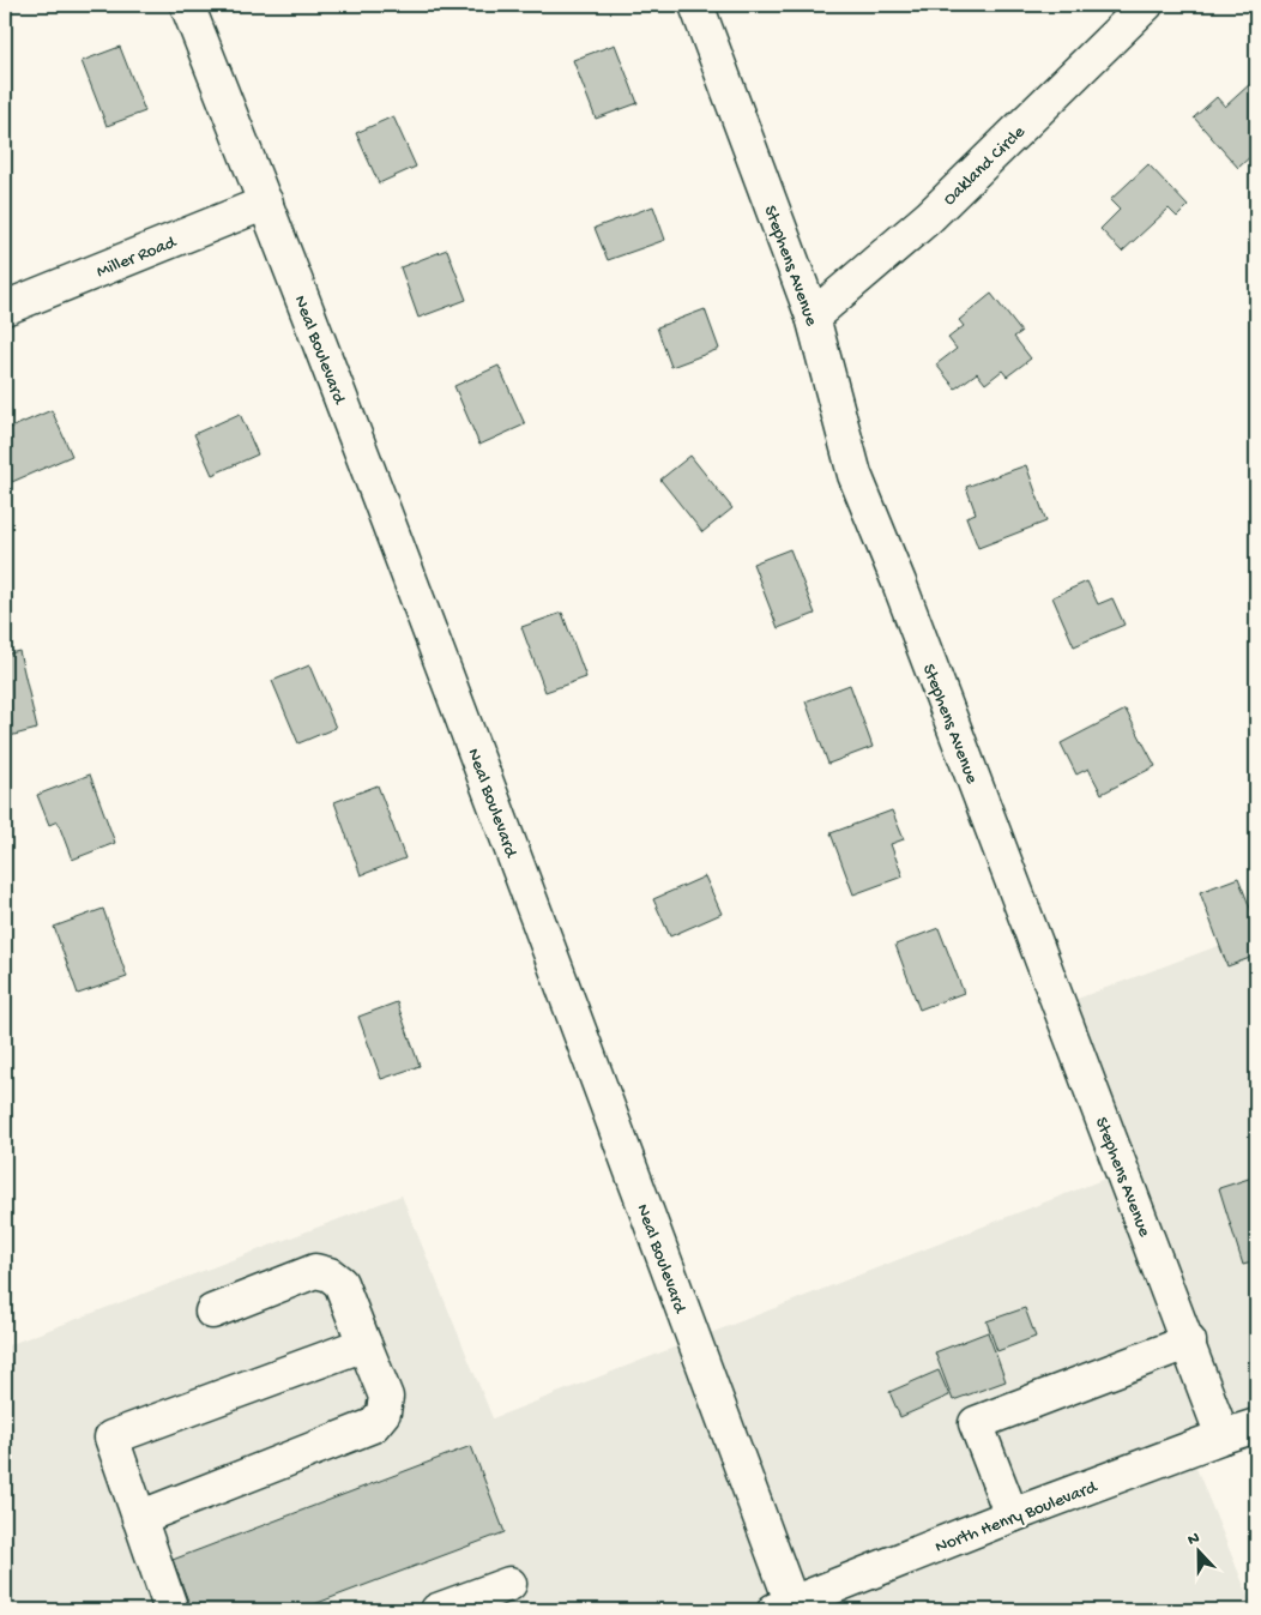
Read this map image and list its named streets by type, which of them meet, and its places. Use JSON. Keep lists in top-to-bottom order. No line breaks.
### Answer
{"streets":{"main road":["Oakland Circle","Miller Road","Stephens Avenue","Neal Boulevard","North Henry Boulevard"]},"crossings":[["Oakland Circle","Stephens Avenue"],["Miller Road","Neal Boulevard"],["Stephens Avenue","North Henry Boulevard"],["Neal Boulevard","North Henry Boulevard"]],"north":"top"}
